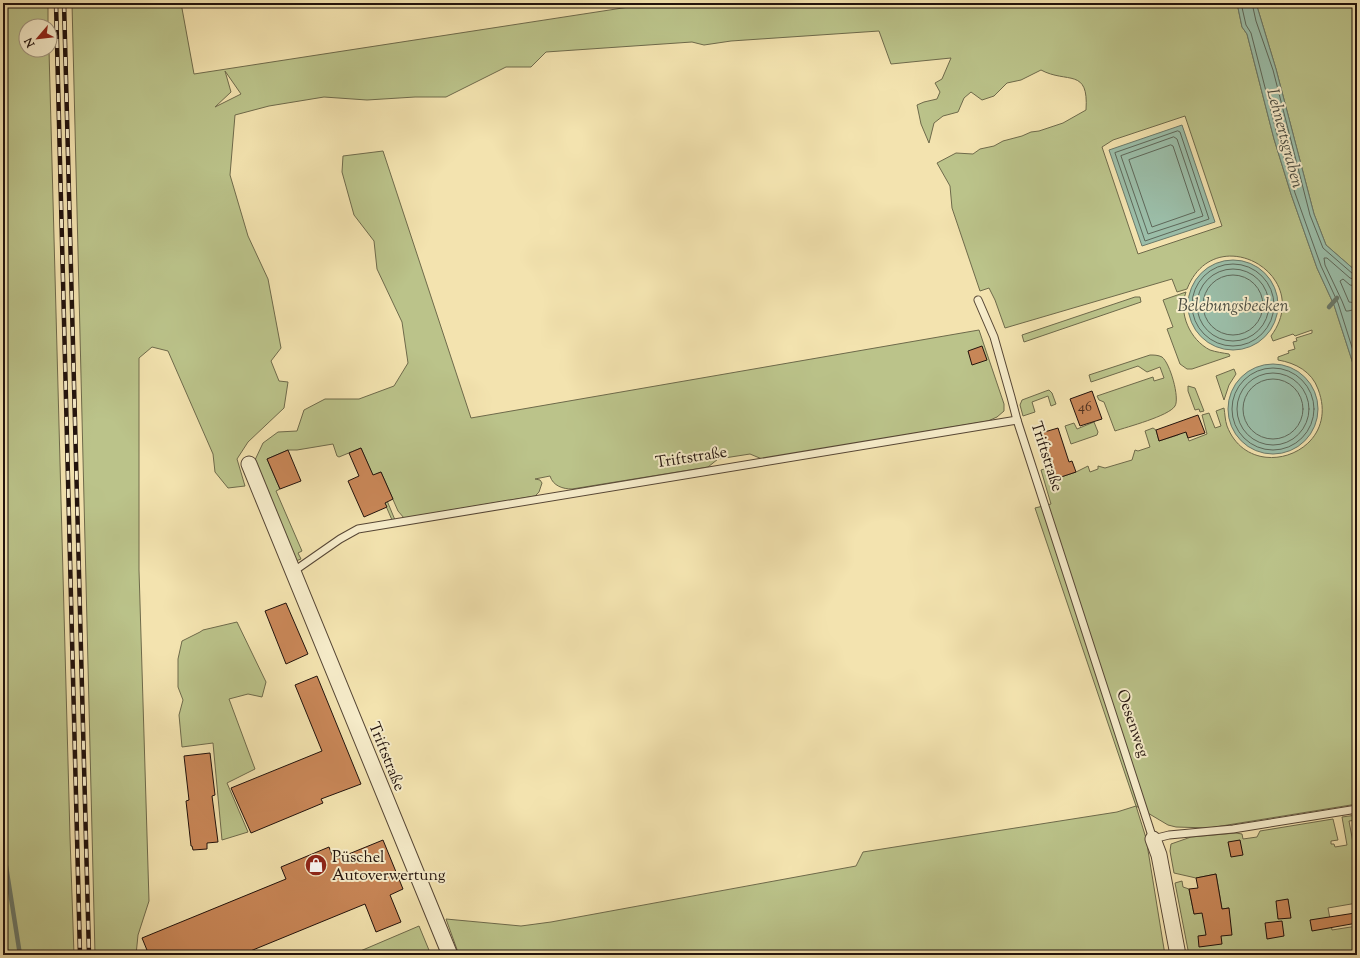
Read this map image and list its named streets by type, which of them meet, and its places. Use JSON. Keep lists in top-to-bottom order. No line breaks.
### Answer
{"streets":{"street":["Triftstraße","Oesenweg"]},"crossings":[["Triftstraße","Oesenweg"]],"water":["Lehnertsgraben","Belebungsbecken"],"places":{"shop":["Püschel Autoverwertung"]},"house_numbers":["46"],"north":"bottom left"}
